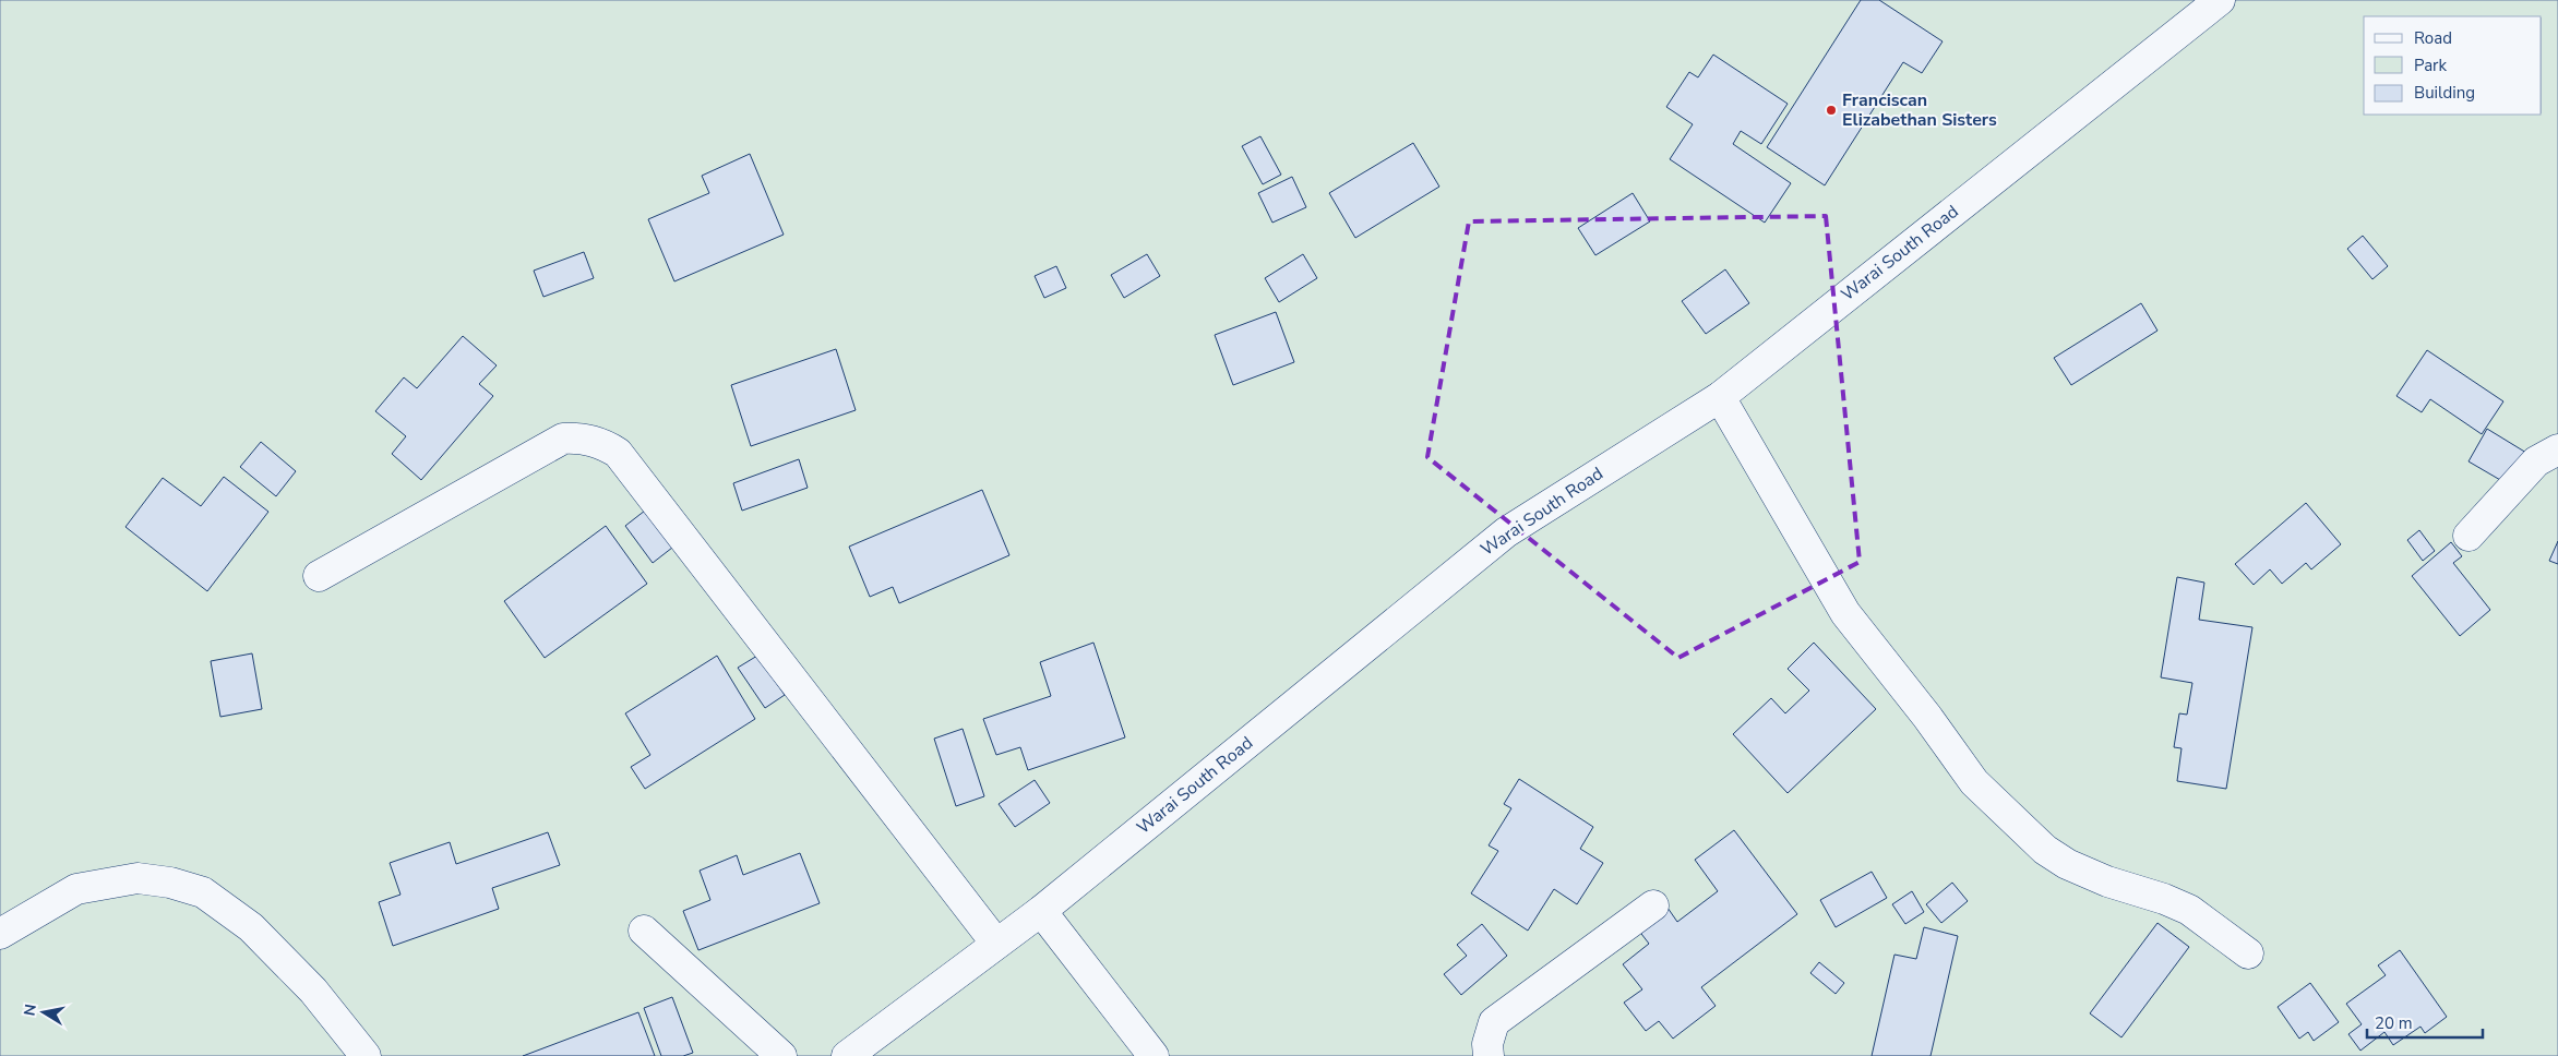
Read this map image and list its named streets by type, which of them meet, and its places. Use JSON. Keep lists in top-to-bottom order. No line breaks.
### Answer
{"streets":{"street":["Warai South Road"]},"places":["Franciscan Elizabethan Sisters"],"legend":["Road","Park","Building"],"scale_bar":"20 m","north":"left"}
